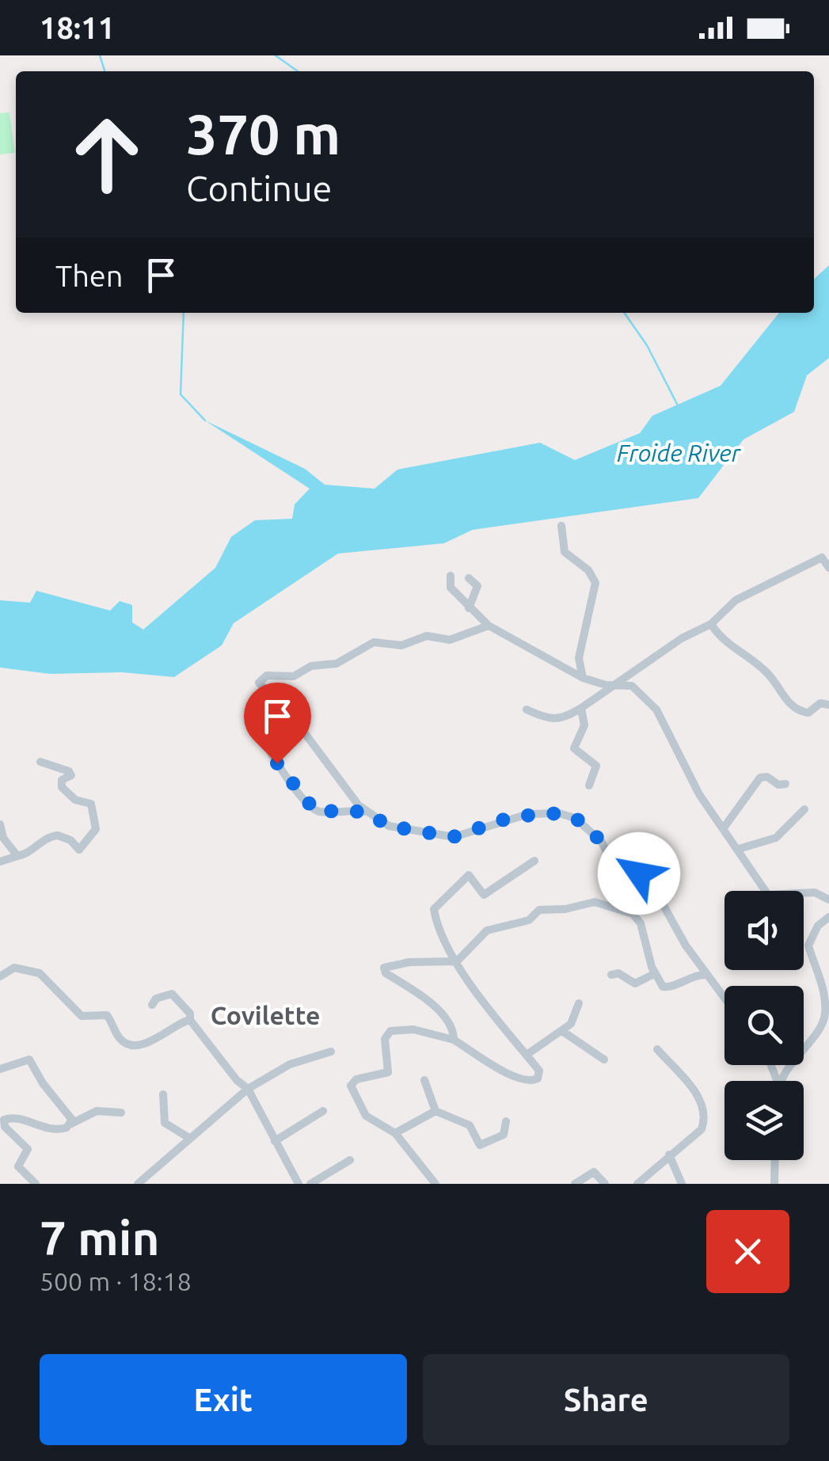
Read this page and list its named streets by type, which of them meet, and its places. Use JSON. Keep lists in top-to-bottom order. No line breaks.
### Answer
{"districts":["Covilette"],"water":["Froide River"],"page":{"status":"18:11","turn":["370 m","Continue"],"then":"Then","heading":["7 min","500 m · 18:18"],"buttons":["Exit","Share"]}}
